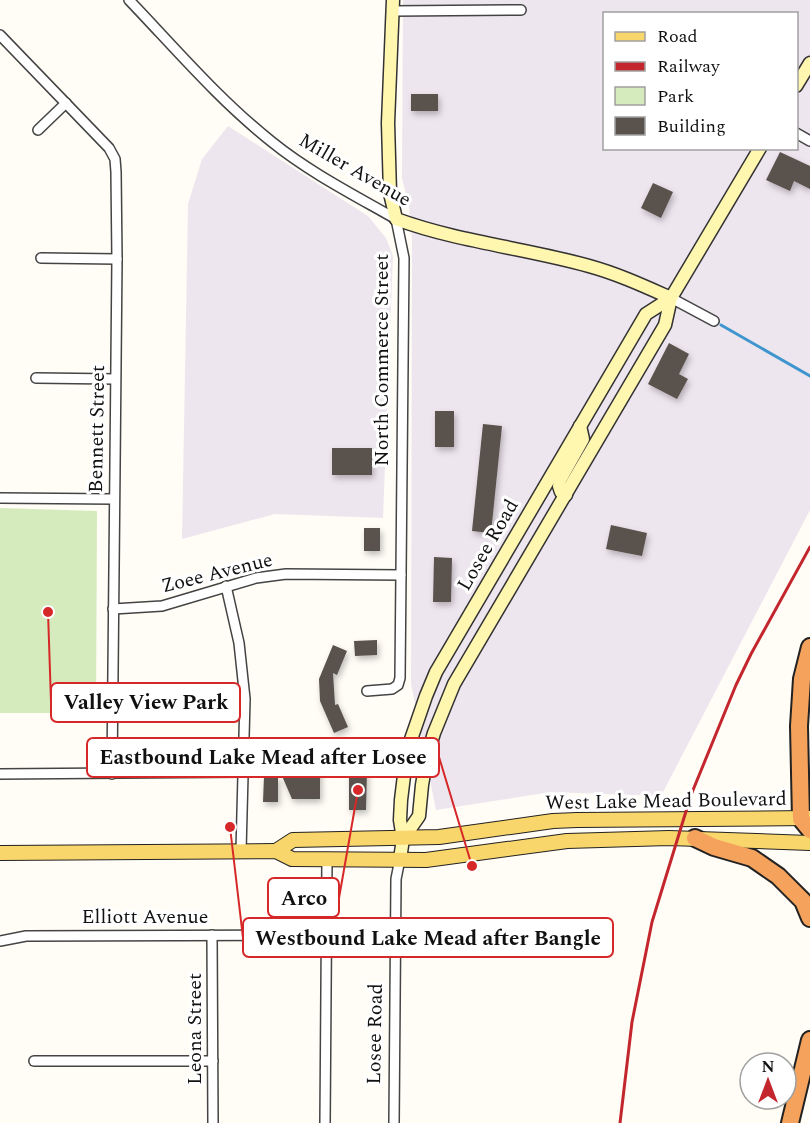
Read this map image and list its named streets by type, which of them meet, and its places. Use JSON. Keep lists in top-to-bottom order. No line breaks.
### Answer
{"streets":{"main road":["Miller Avenue","North Commerce Street","Losee Road","West Lake Mead Boulevard"],"street":["Bennett Street","Zoee Avenue","Elliott Avenue","Leona Street"]},"crossings":[["Miller Avenue","North Commerce Street"],["Miller Avenue","Losee Road"],["North Commerce Street","Zoee Avenue"],["Bennett Street","Zoee Avenue"],["Losee Road","West Lake Mead Boulevard"],["Elliott Avenue","Leona Street"]],"places":["Valley View Park","Arco","Westbound Lake Mead after Bangle","Eastbound Lake Mead after Losee"],"legend":["Road","Railway","Park","Building"],"north":"top"}
